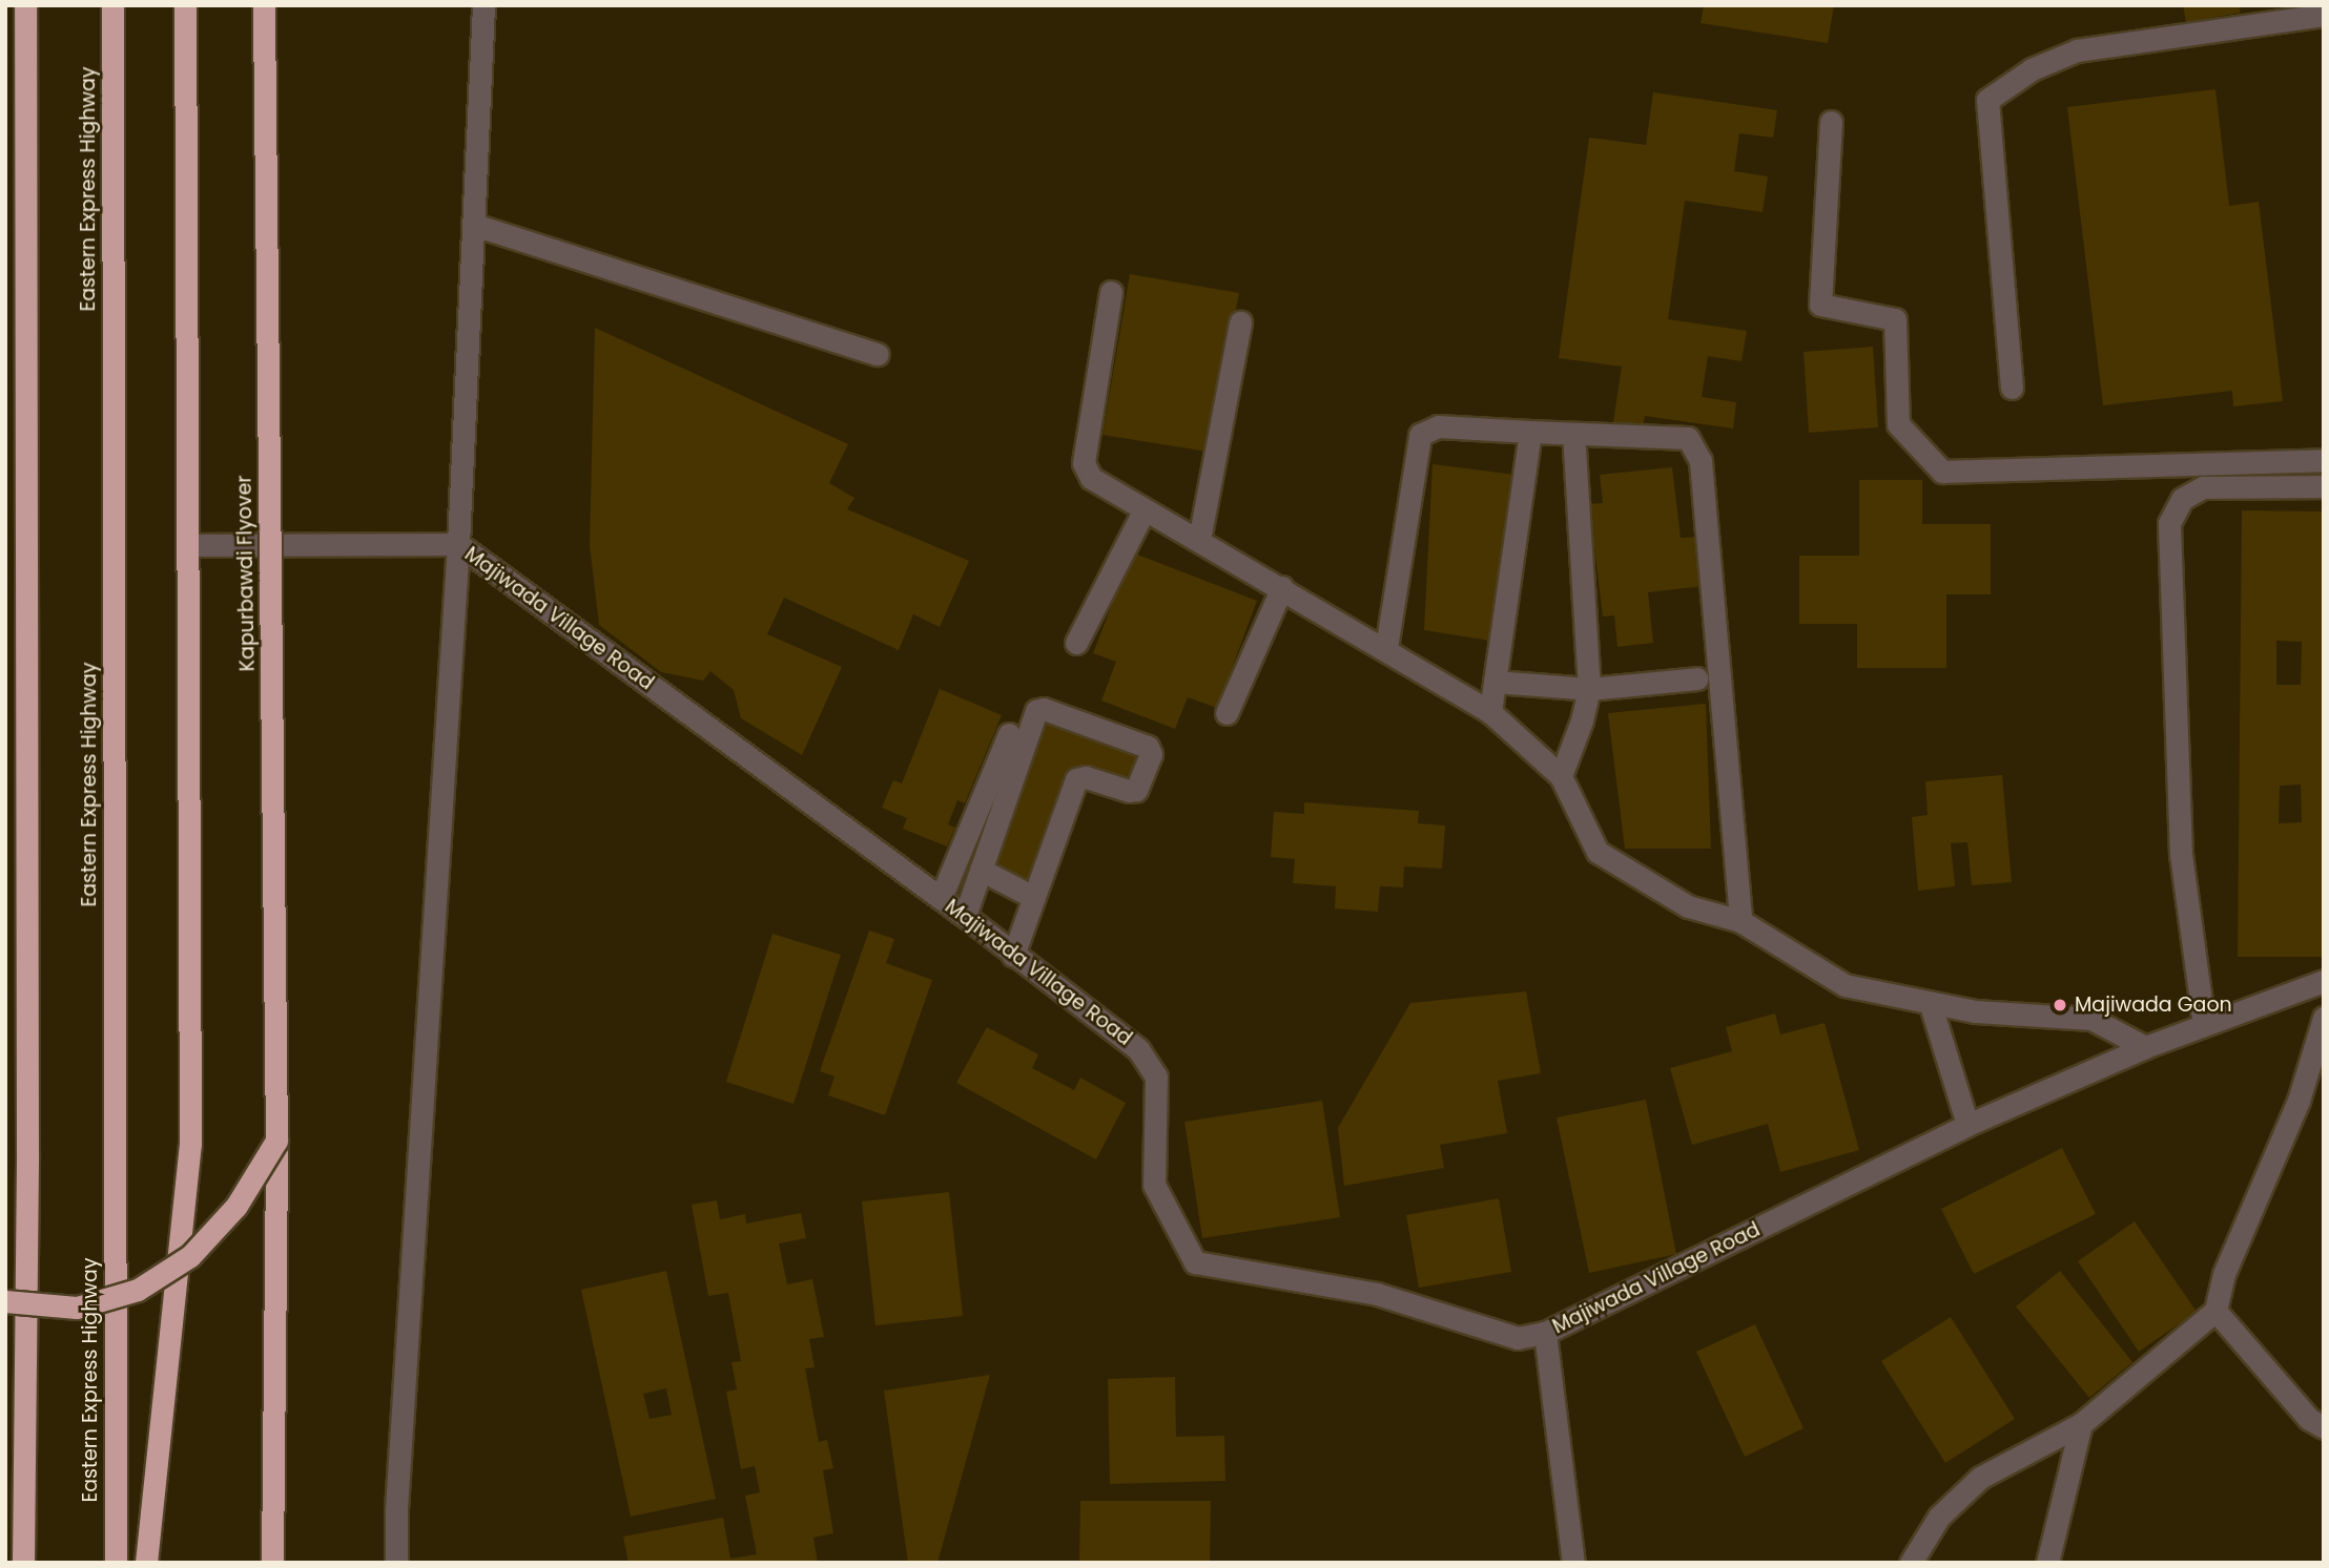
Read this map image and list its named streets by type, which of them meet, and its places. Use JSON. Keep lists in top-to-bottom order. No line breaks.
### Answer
{"streets":{"highway":["Eastern Express Highway","Kapurbawdi Flyover"],"street":["Majiwada Village Road"]},"places":["Majiwada Gaon"]}
